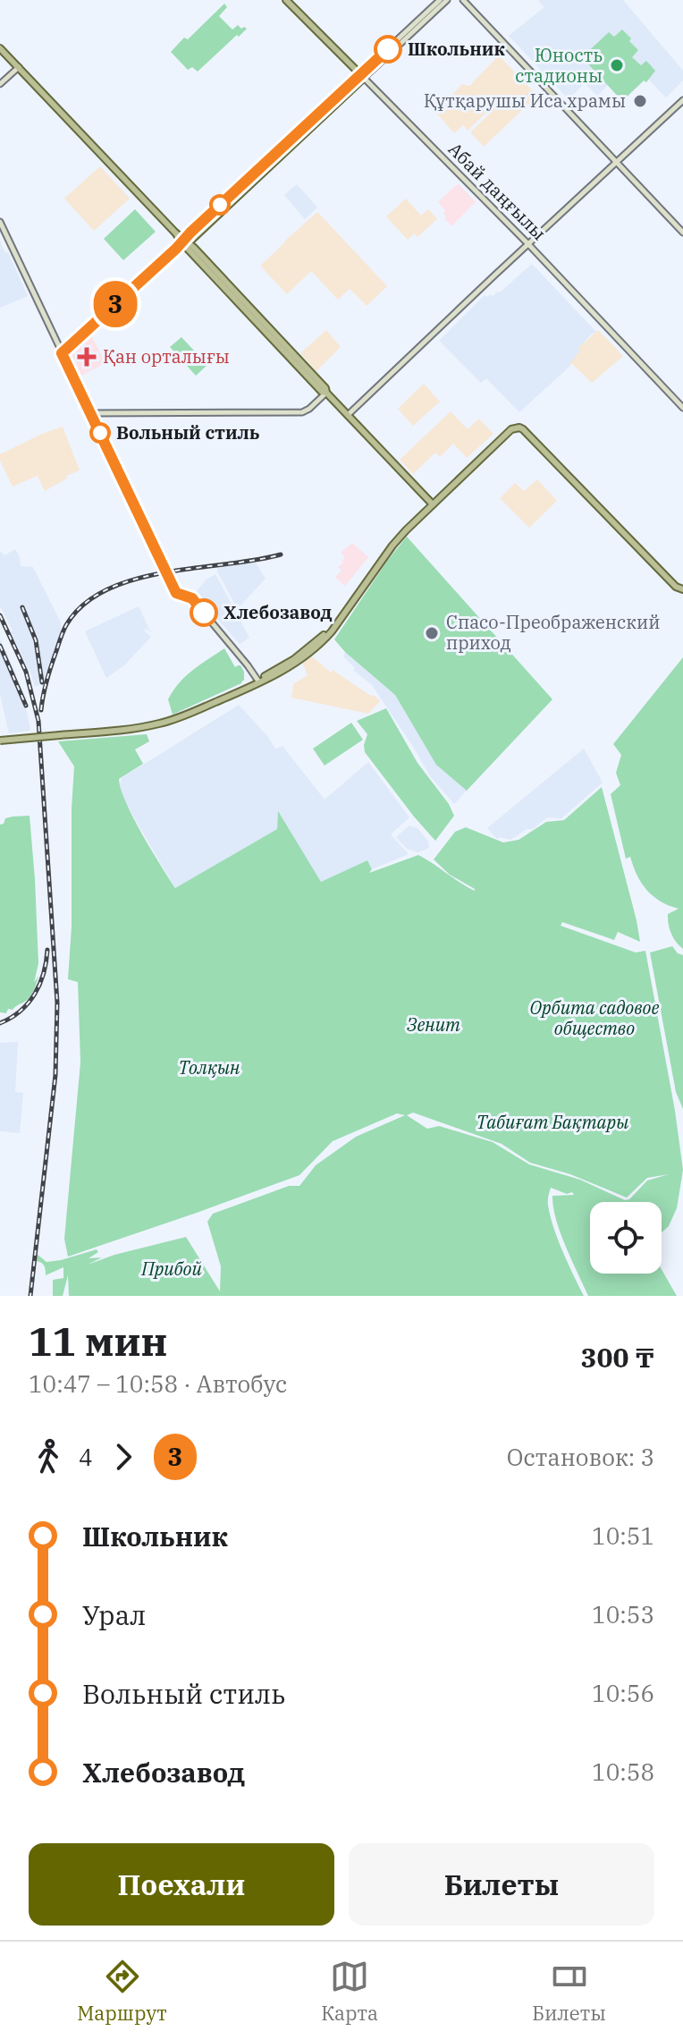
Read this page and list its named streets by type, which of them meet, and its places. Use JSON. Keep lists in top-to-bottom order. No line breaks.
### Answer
{"streets":{"main road":["Абай даңғылы"]},"parks":["Орбита садовое общество","Зенит","Толқын","Табиғат Бақтары","Прибой"],"places":{"other":["Школьник","Юность стадионы","Құтқарушы Иса храмы","Вольный стиль","Хлебозавод","Спасо-Преображенский приход"],"health":["Қан орталығы"]},"lines":["bus line 3"],"page":{"on_map":"3","heading":["11 мин","10:47 – 10:58 · Автобус","300 ₸"],"legs":["4","3","Остановок: 3"],"list":[{"name":"Школьник","value":"10:51"},{"name":"Урал","value":"10:53"},{"name":"Вольный стиль","value":"10:56"},{"name":"Хлебозавод","value":"10:58"}],"buttons":["Поехали","Билеты"],"tabs":["Маршрут","Карта","Билеты"]}}
